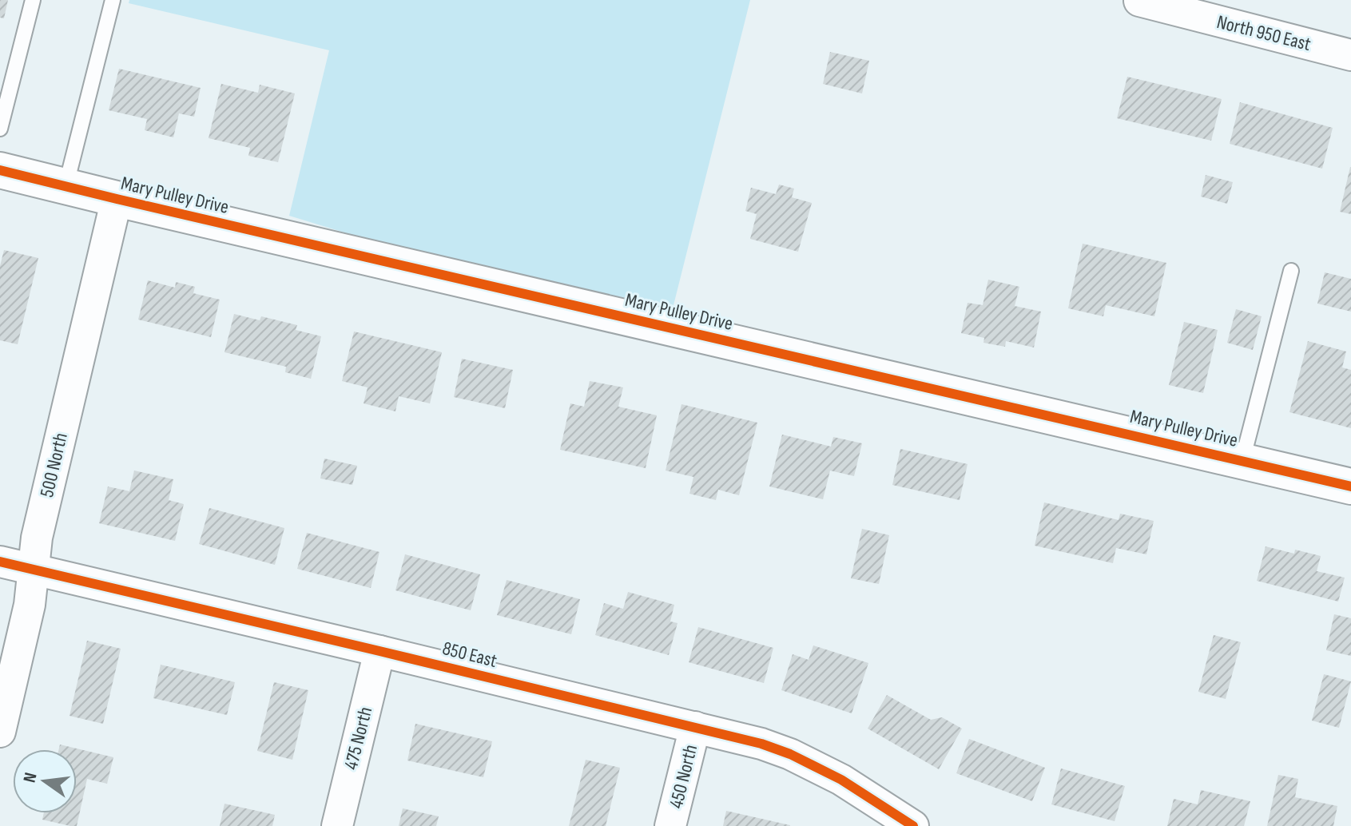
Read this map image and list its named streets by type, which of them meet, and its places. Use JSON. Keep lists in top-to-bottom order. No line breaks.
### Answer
{"streets":{"street":["North 950 East","Mary Pulley Drive","500 North","850 East","475 North","450 North"]},"crossings":[["Mary Pulley Drive","500 North"],["500 North","850 East"],["850 East","475 North"],["850 East","450 North"]],"north":"left"}
